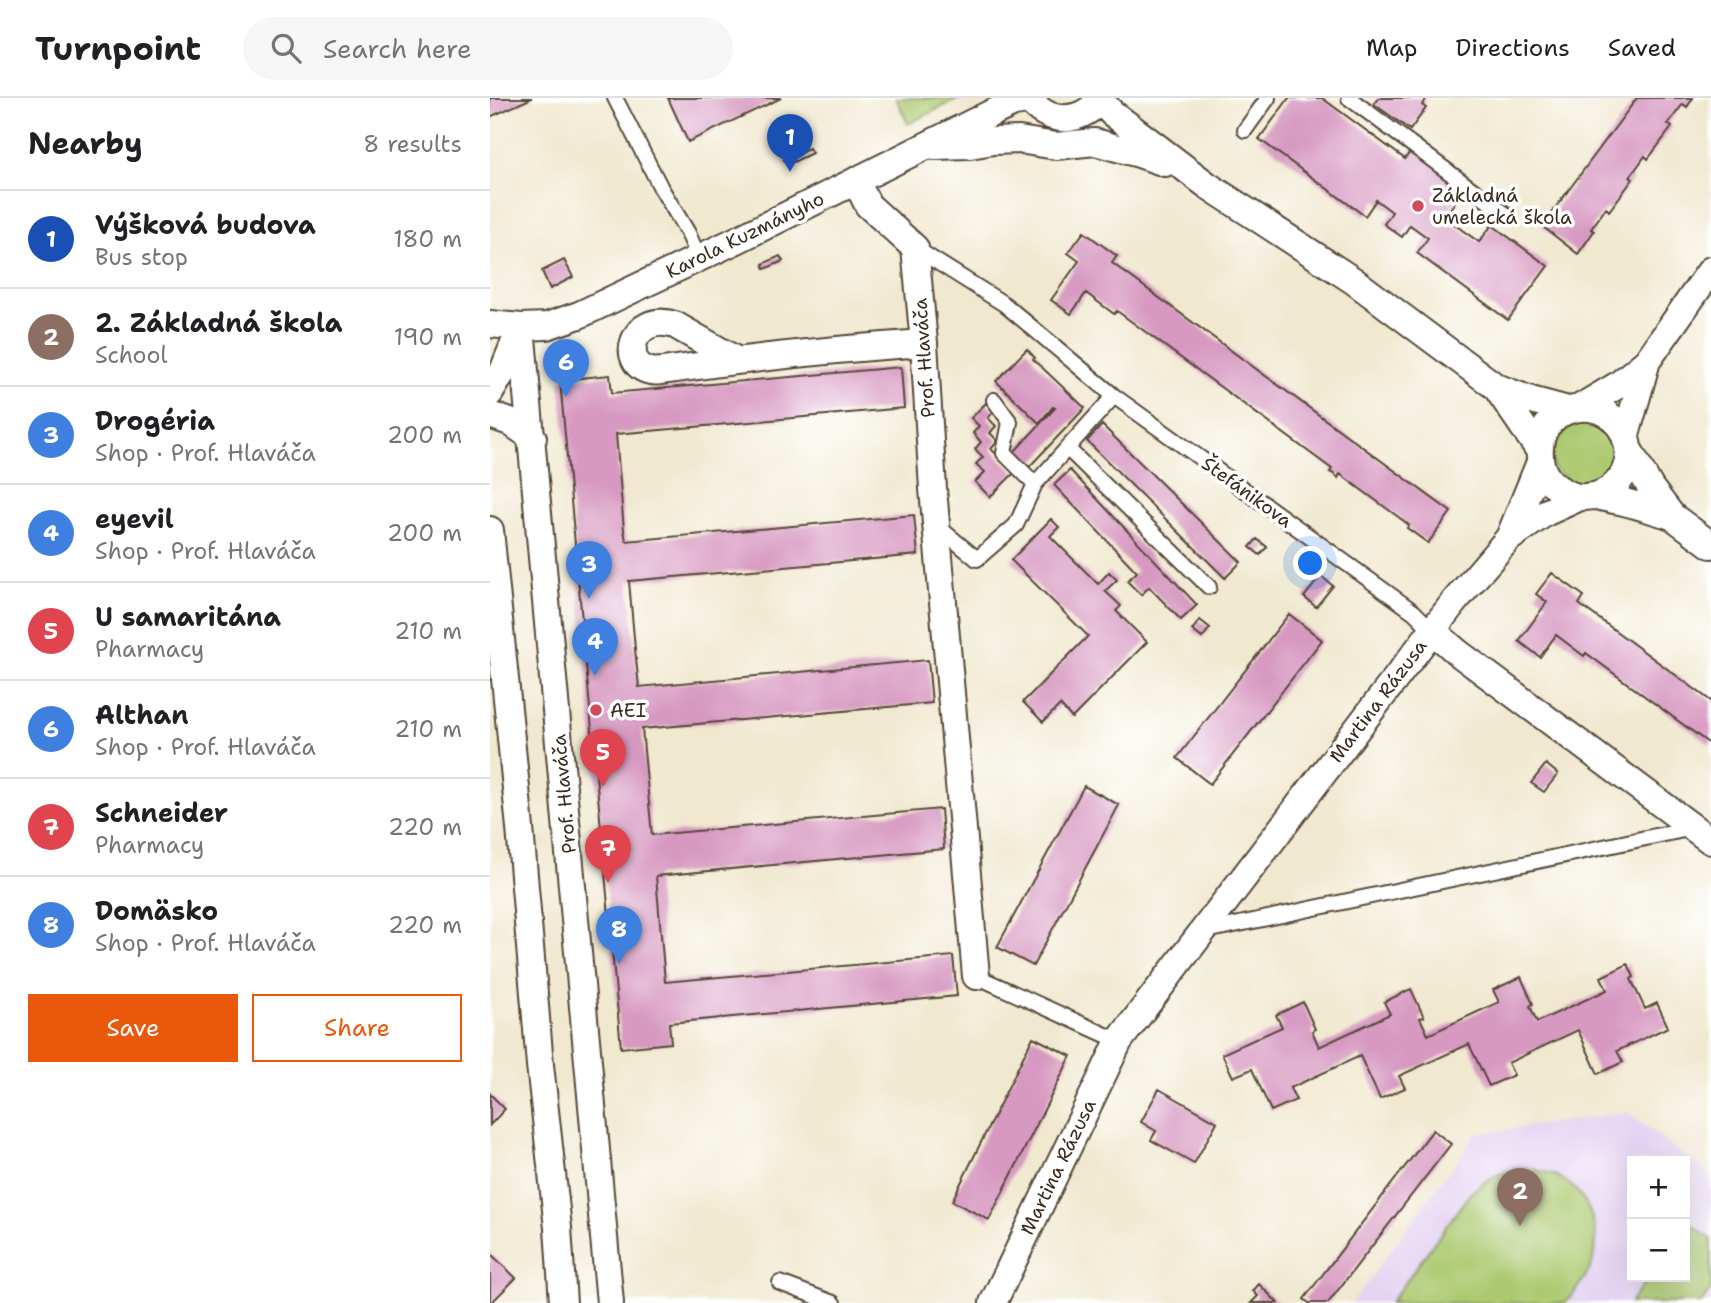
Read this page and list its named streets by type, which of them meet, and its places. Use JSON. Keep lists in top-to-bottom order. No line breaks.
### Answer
{"streets":{"street":["Karola Kuzmányho","Prof. Hlaváča","Štefánikova","Martina Rázusa"]},"crossings":[["Karola Kuzmányho","Prof. Hlaváča"],["Prof. Hlaváča","Štefánikova"],["Štefánikova","Martina Rázusa"]],"places":["Základná umelecká škola","AEI"],"page":{"header":"Turnpoint","search":"Search here","nav":["Map","Directions","Saved"],"heading":["Nearby","8 results"],"pins":["1","6","3","4","5","7","8","2"],"list":[{"mark":"1","name":"Výšková budova","note":"Bus stop","value":"180 m"},{"mark":"2","name":"2. Základná škola","note":"School","value":"190 m"},{"mark":"3","name":"Drogéria","note":"Shop · Prof. Hlaváča","value":"200 m"},{"mark":"4","name":"eyevil","note":"Shop · Prof. Hlaváča","value":"200 m"},{"mark":"5","name":"U samaritána","note":"Pharmacy","value":"210 m"},{"mark":"6","name":"Althan","note":"Shop · Prof. Hlaváča","value":"210 m"},{"mark":"7","name":"Schneider","note":"Pharmacy","value":"220 m"},{"mark":"8","name":"Domäsko","note":"Shop · Prof. Hlaváča","value":"220 m"}],"buttons":["Save","Share"],"map_buttons":["+","−"]}}
